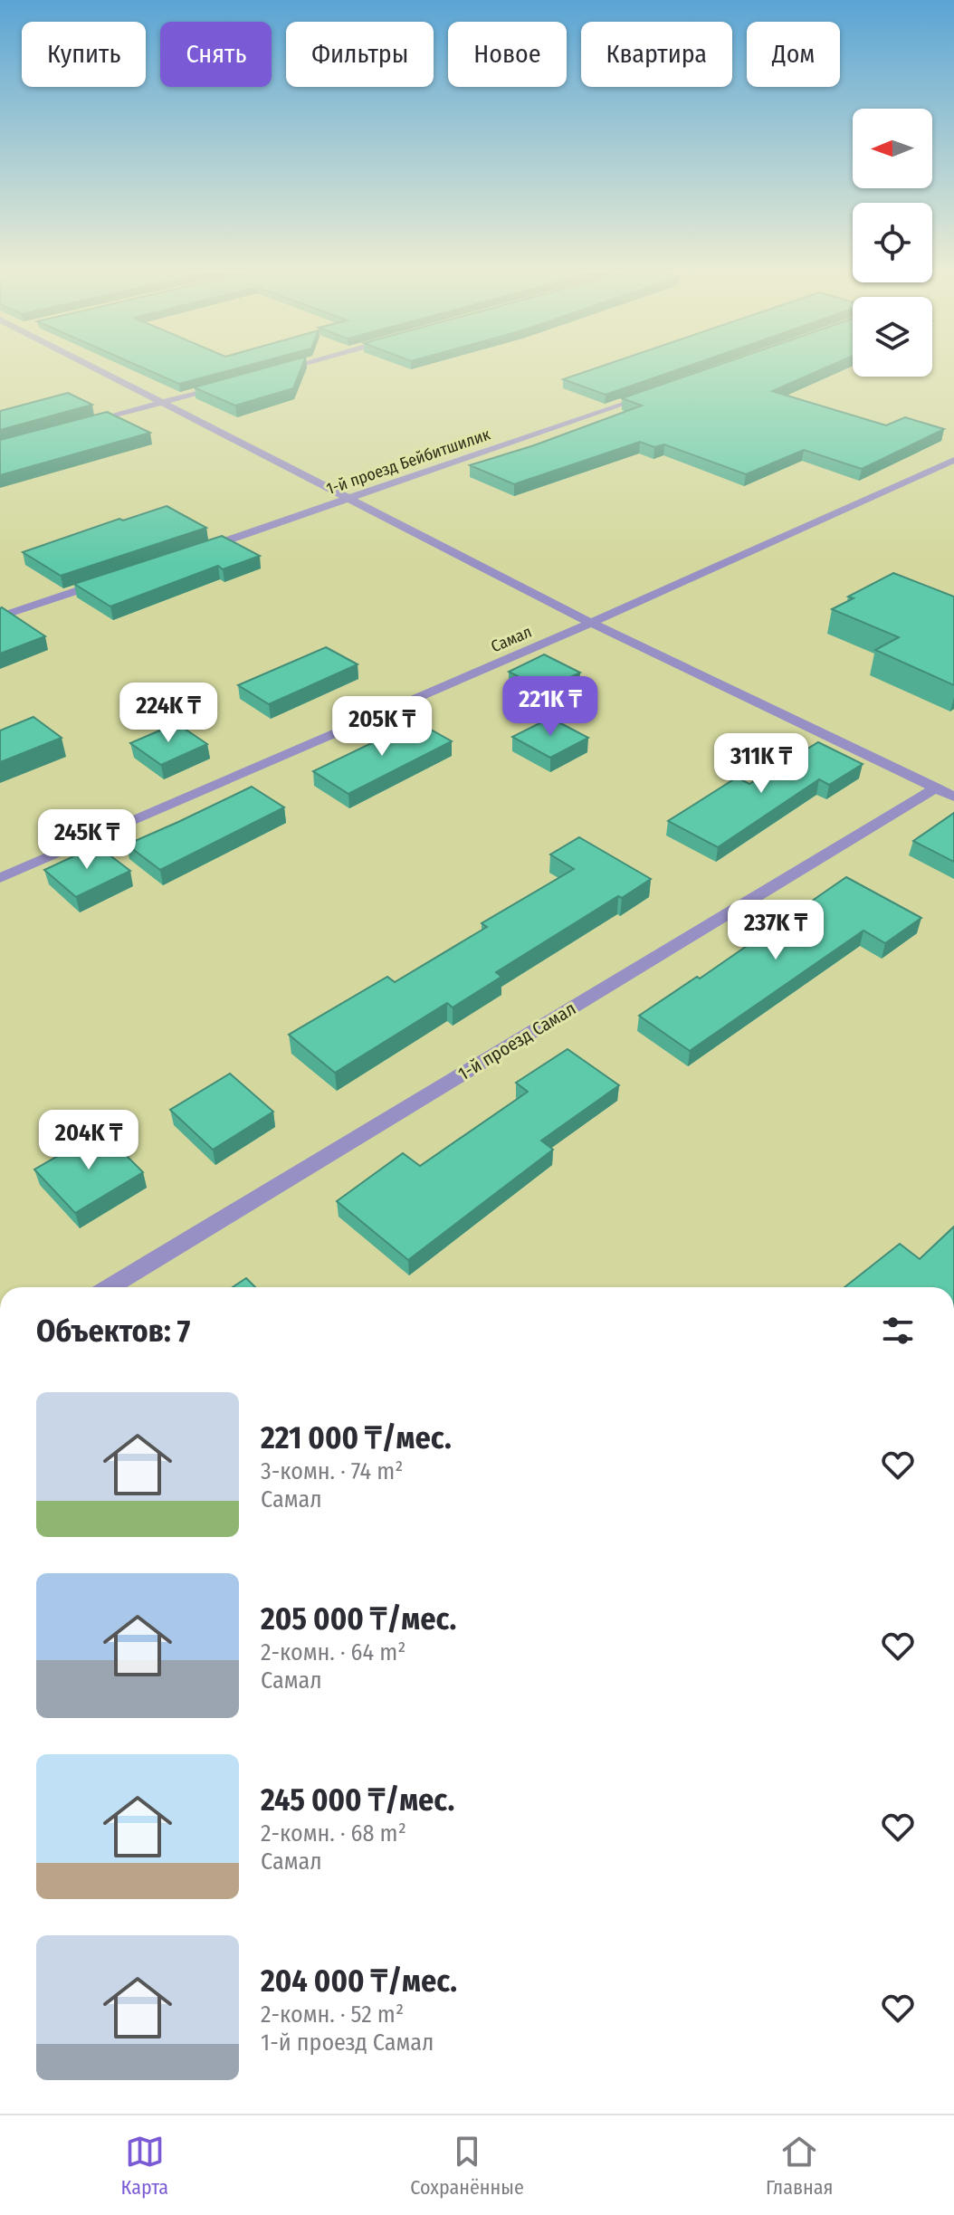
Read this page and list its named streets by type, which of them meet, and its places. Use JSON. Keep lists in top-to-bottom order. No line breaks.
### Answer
{"streets":{"street":["1-й проезд Бейбитшилик","Самал","1-й проезд Самал"]},"north":"left","page":{"chip":["Купить","Снять","Фильтры","Новое","Квартира","Дом"],"price":["221K ₸","224K ₸","205K ₸","311K ₸","245K ₸","237K ₸","204K ₸"],"heading":"Объектов: 7","list":[{"name":"221 000 ₸/мес.","note":"3-комн. · 74 m² · Самал"},{"name":"205 000 ₸/мес.","note":"2-комн. · 64 m² · Самал"},{"name":"245 000 ₸/мес.","note":"2-комн. · 68 m² · Самал"},{"name":"204 000 ₸/мес.","note":"2-комн. · 52 m² · 1-й проезд Самал"}],"tabs":["Карта","Сохранённые","Главная"]}}
